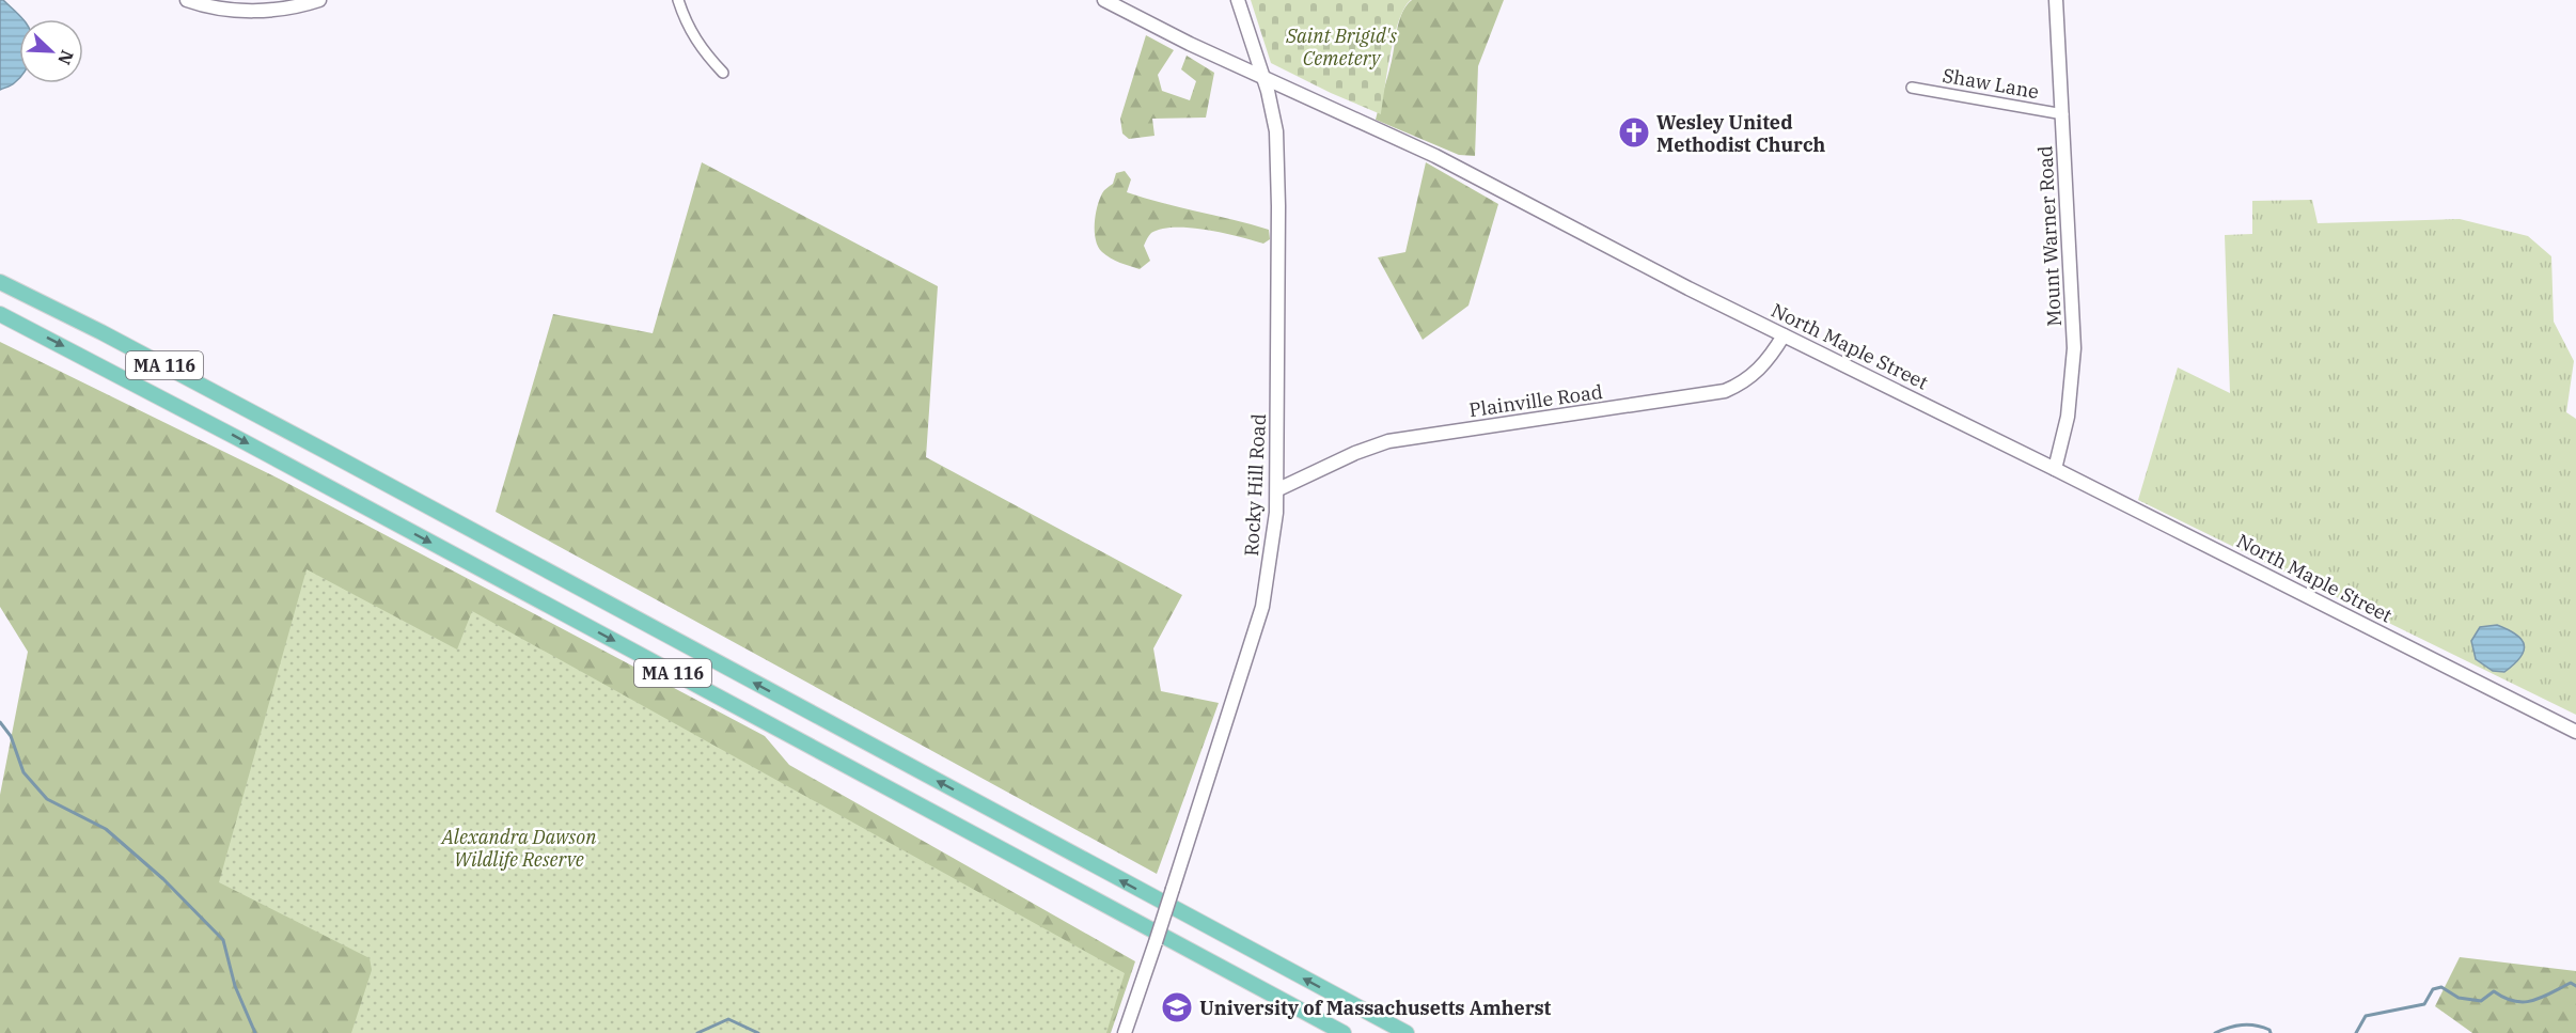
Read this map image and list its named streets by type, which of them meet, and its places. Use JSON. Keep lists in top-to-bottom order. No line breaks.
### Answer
{"streets":{"main road":["Mount Warner Road","North Maple Street","MA 116","Plainville Road","Rocky Hill Road"],"street":["Shaw Lane"]},"crossings":[["Shaw Lane","Mount Warner Road"],["Mount Warner Road","North Maple Street"],["North Maple Street","Plainville Road"],["North Maple Street","Rocky Hill Road"],["Plainville Road","Rocky Hill Road"]],"parks":["Saint Brigid's Cemetery","Alexandra Dawson Wildlife Reserve"],"places":{"church":["Wesley United Methodist Church"],"school or university":["University of Massachusetts Amherst"]},"north":"bottom right"}
